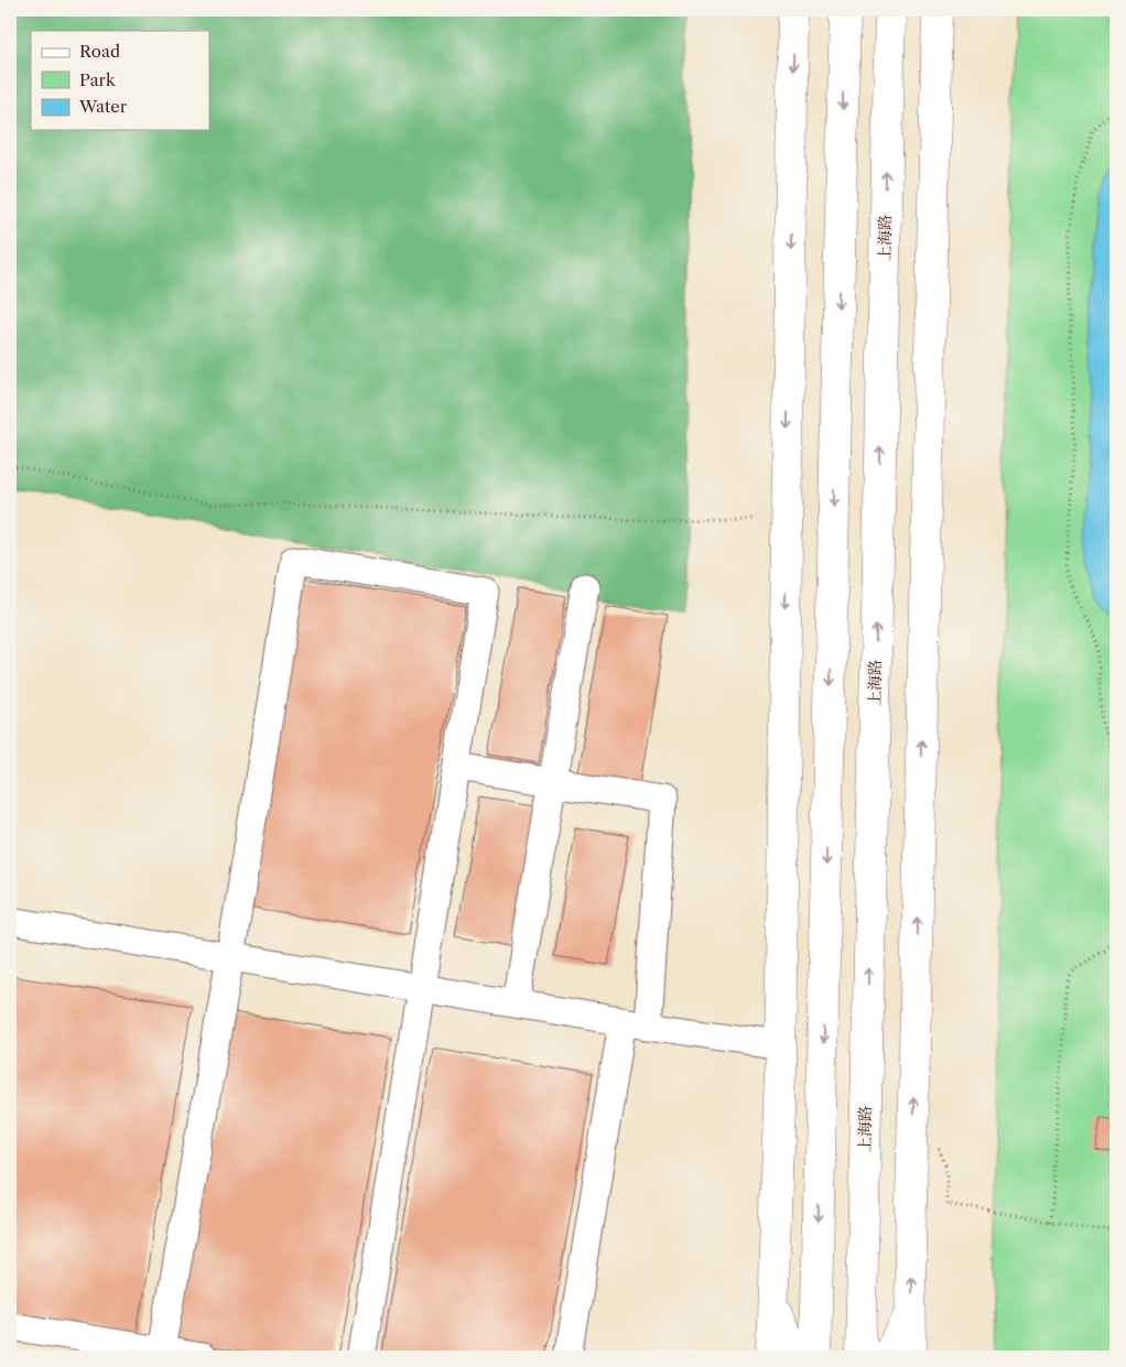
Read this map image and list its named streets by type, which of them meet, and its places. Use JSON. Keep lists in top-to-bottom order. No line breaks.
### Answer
{"streets":{"main road":["上海路"]},"legend":["Road","Park","Water"]}
